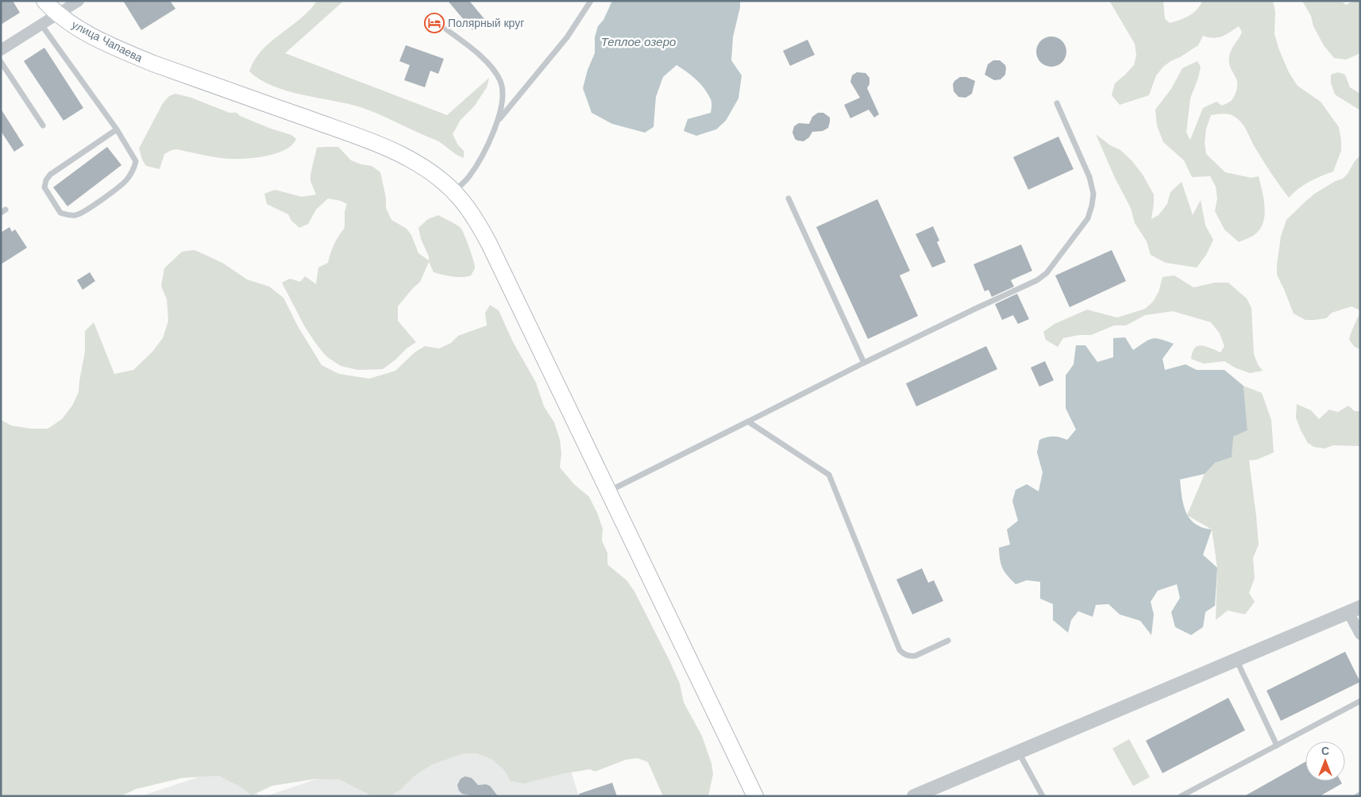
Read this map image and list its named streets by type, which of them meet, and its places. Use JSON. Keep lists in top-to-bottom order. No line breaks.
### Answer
{"streets":{"main road":["улица Чапаева"]},"water":["Теплое озеро"],"places":{"hotel":["Полярный круг"]},"north":"top"}
